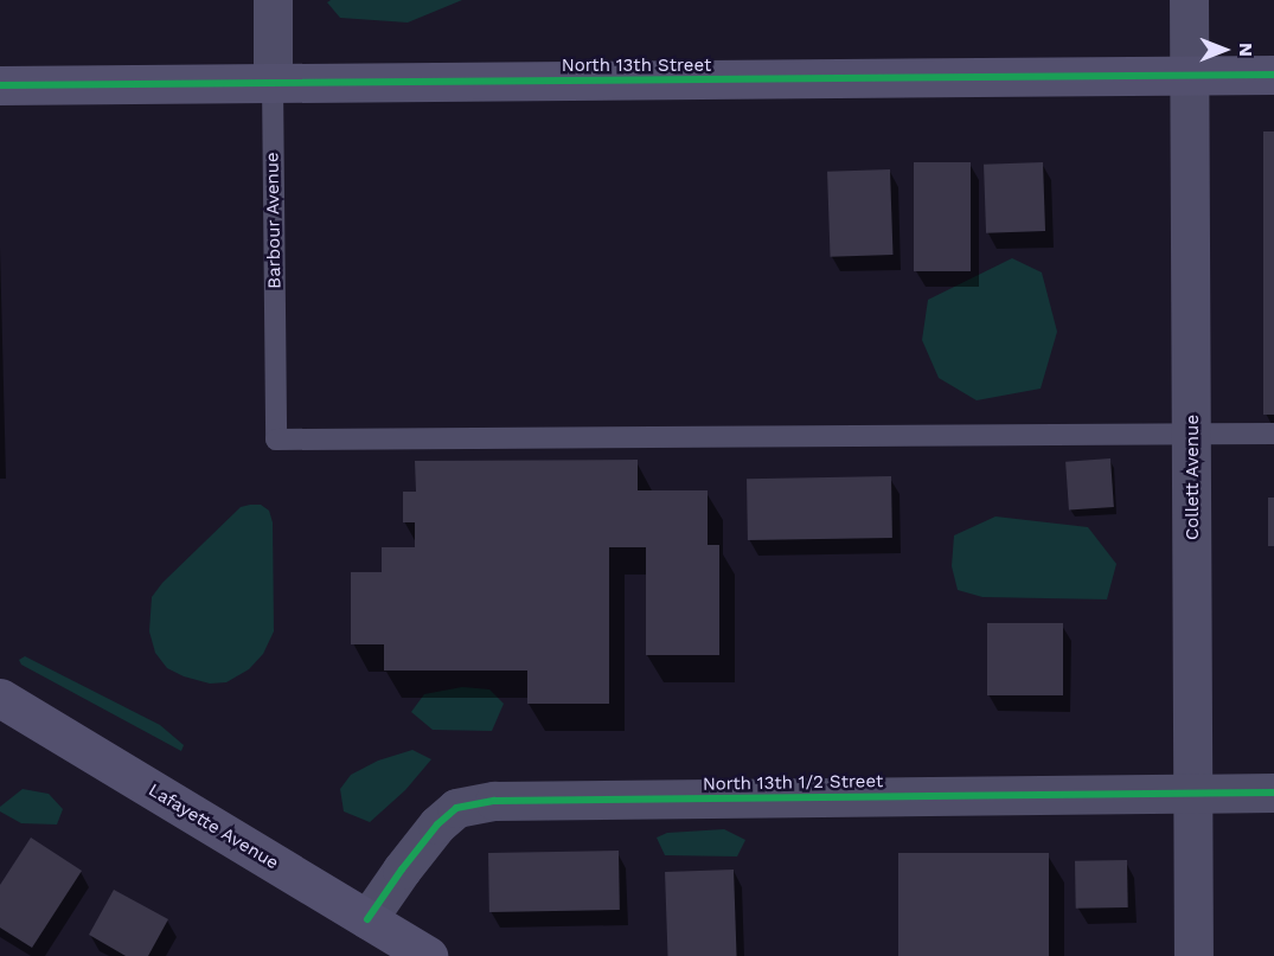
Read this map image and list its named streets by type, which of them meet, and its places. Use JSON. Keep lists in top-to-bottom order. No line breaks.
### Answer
{"streets":{"street":["North 13th Street","Barbour Avenue","Collett Avenue","North 13th 1/2 Street","Lafayette Avenue"]},"crossings":[["North 13th Street","Barbour Avenue"],["North 13th Street","Collett Avenue"],["Barbour Avenue","Collett Avenue"],["Collett Avenue","North 13th 1/2 Street"],["North 13th 1/2 Street","Lafayette Avenue"]],"north":"right"}
